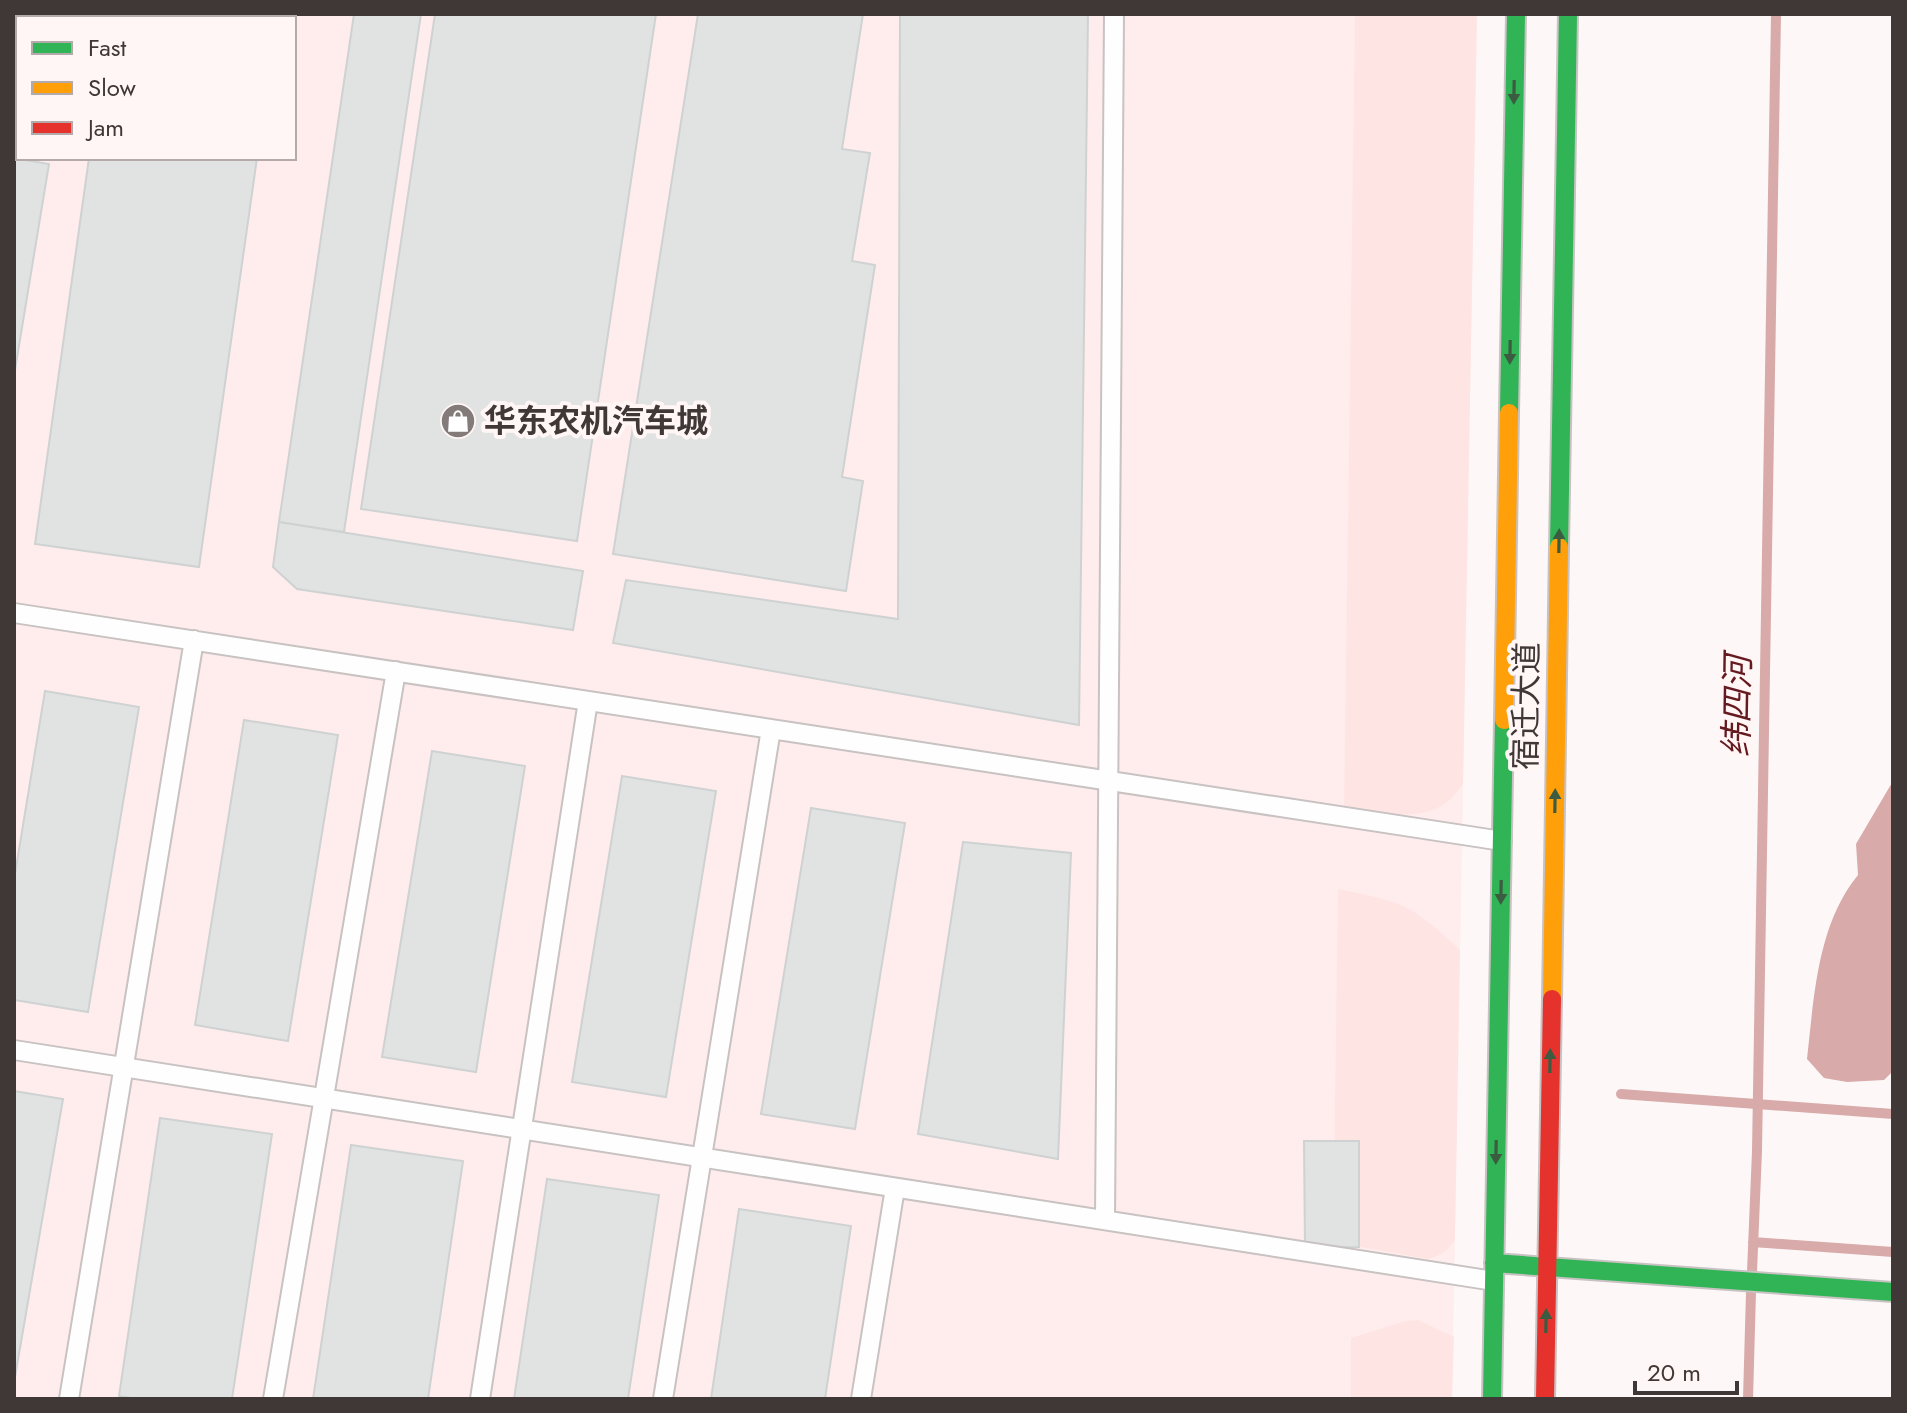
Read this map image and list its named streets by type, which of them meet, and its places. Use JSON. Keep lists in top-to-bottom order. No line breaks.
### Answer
{"streets":{"main road":["宿迁大道"]},"water":["纬四河"],"places":{"shop":["华东农机汽车城"]},"legend":["Fast","Slow","Jam"],"scale_bar":"20 m"}
